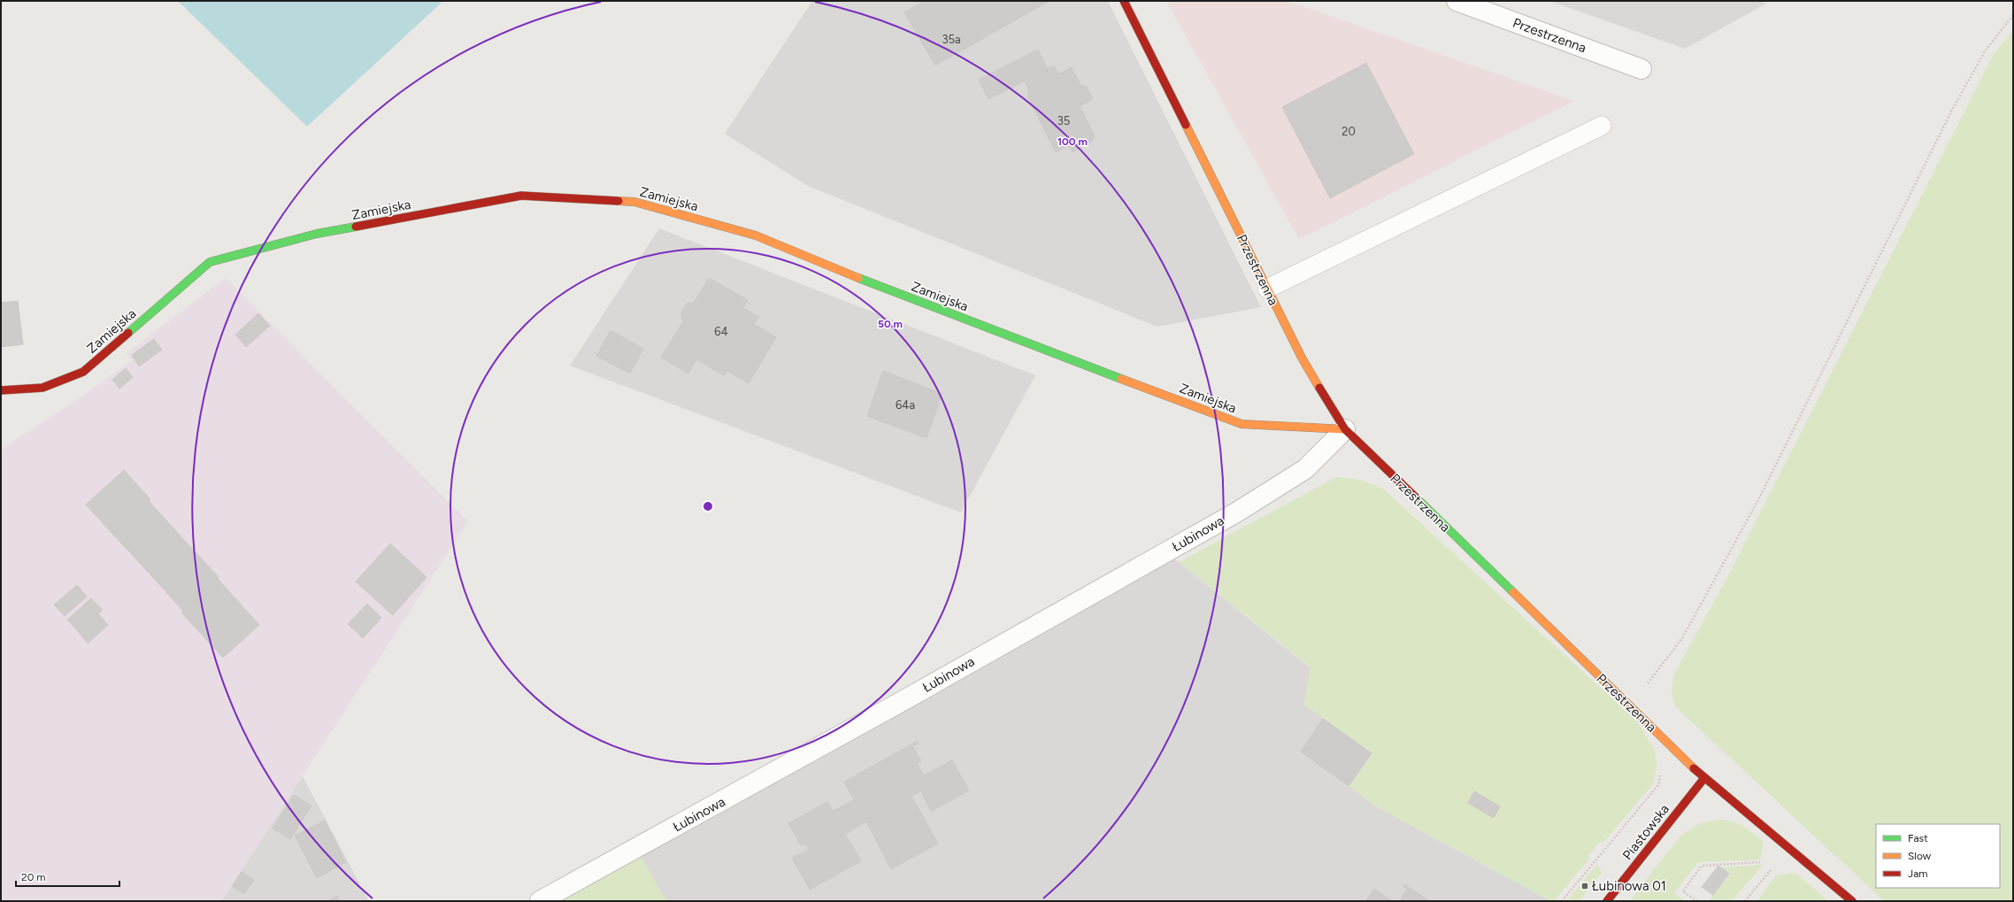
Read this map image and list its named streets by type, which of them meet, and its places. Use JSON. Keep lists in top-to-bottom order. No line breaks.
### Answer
{"streets":{"street":["Przestrzenna","Zamiejska","Łubinowa","Piastowska"]},"crossings":[["Przestrzenna","Zamiejska"],["Przestrzenna","Łubinowa"],["Przestrzenna","Piastowska"],["Zamiejska","Łubinowa"]],"places":{"transit":["Łubinowa 01"]},"house_numbers":["35a","35","20","64","64a"],"legend":["Fast","Slow","Jam"],"scale_bar":"20 m","rings":["100 m","50 m"]}
